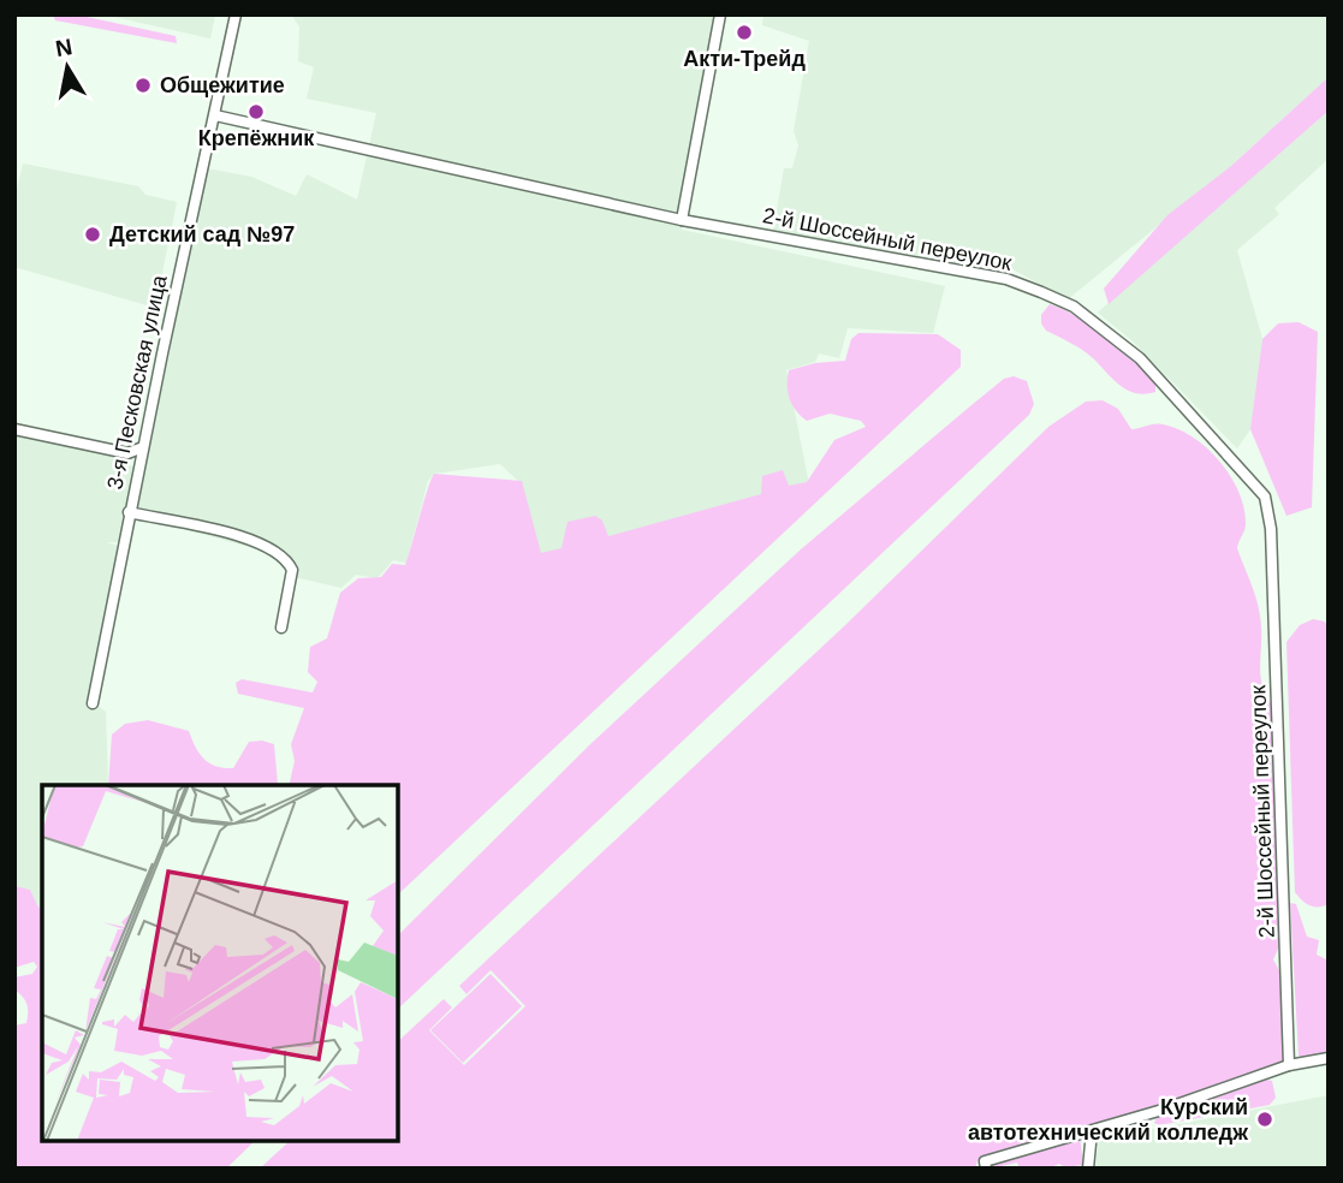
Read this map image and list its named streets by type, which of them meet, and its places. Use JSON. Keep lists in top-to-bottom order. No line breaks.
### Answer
{"streets":{"street":["2-й Шоссейный переулок","3-я Песковская улица"]},"crossings":[["2-й Шоссейный переулок","3-я Песковская улица"]],"places":["Акти-Трейд","Общежитие","Крепёжник","Детский сад №97","Курский автотехнический колледж"],"north":"top"}
